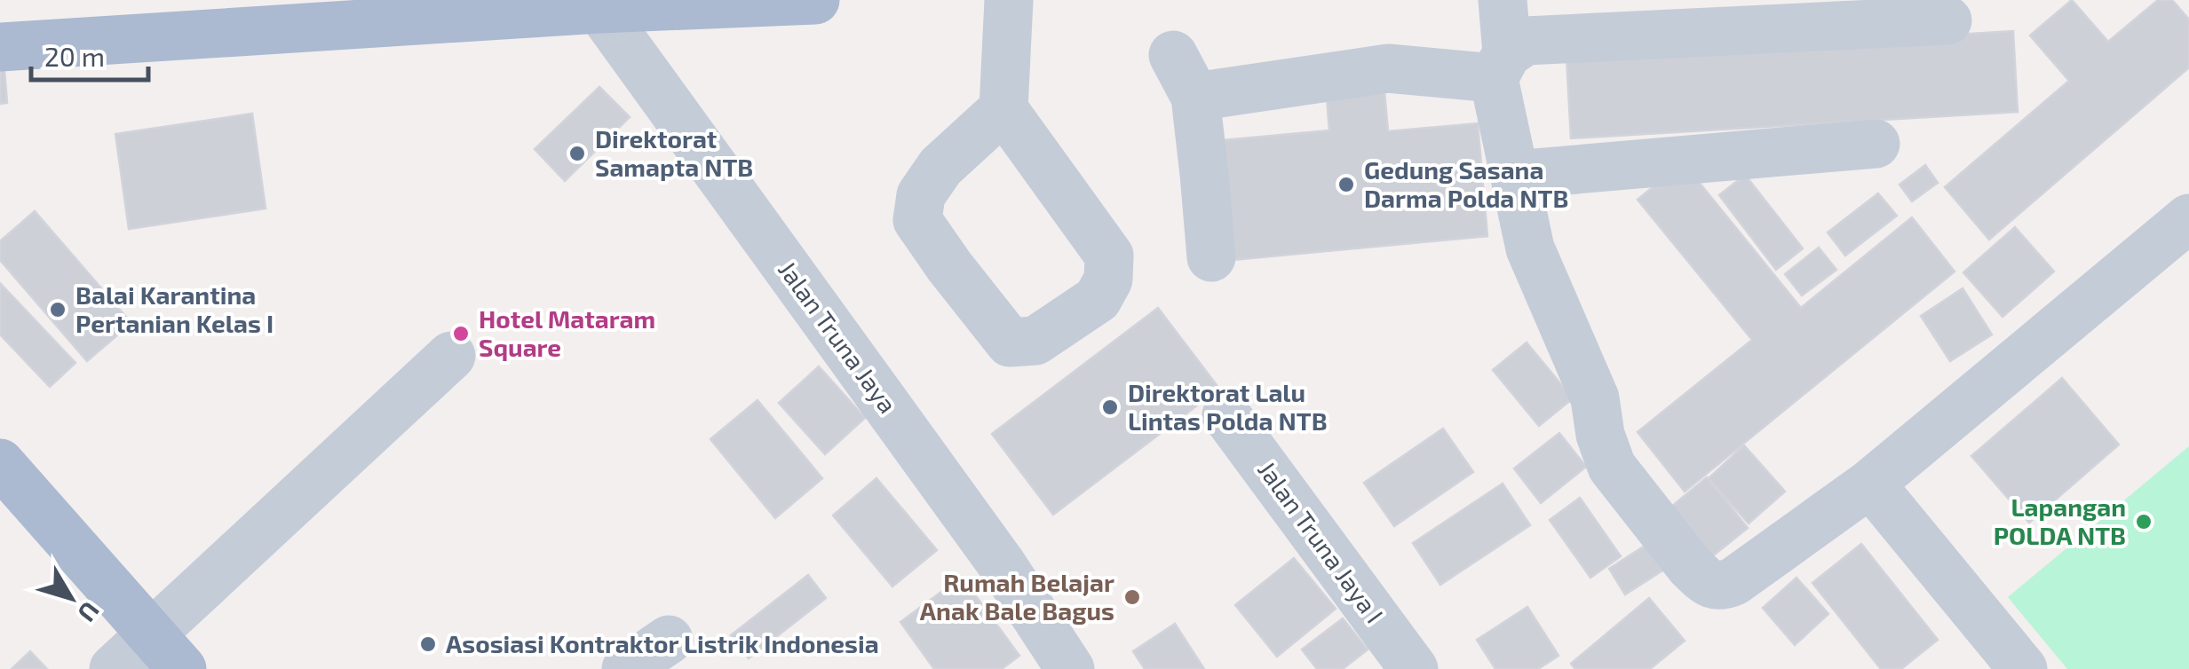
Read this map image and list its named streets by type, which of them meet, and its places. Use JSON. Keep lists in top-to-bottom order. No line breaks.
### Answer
{"streets":{"street":["Jalan Truna Jaya","Jalan Truna Jaya I"]},"places":["Direktorat Samapta NTB","Gedung Sasana Darma Polda NTB","Balai Karantina Pertanian Kelas I","Hotel Mataram Square","Direktorat Lalu Lintas Polda NTB","Lapangan POLDA NTB","Rumah Belajar Anak Bale Bagus","Asosiasi Kontraktor Listrik Indonesia"],"scale_bar":"20 m","north":"bottom right"}
